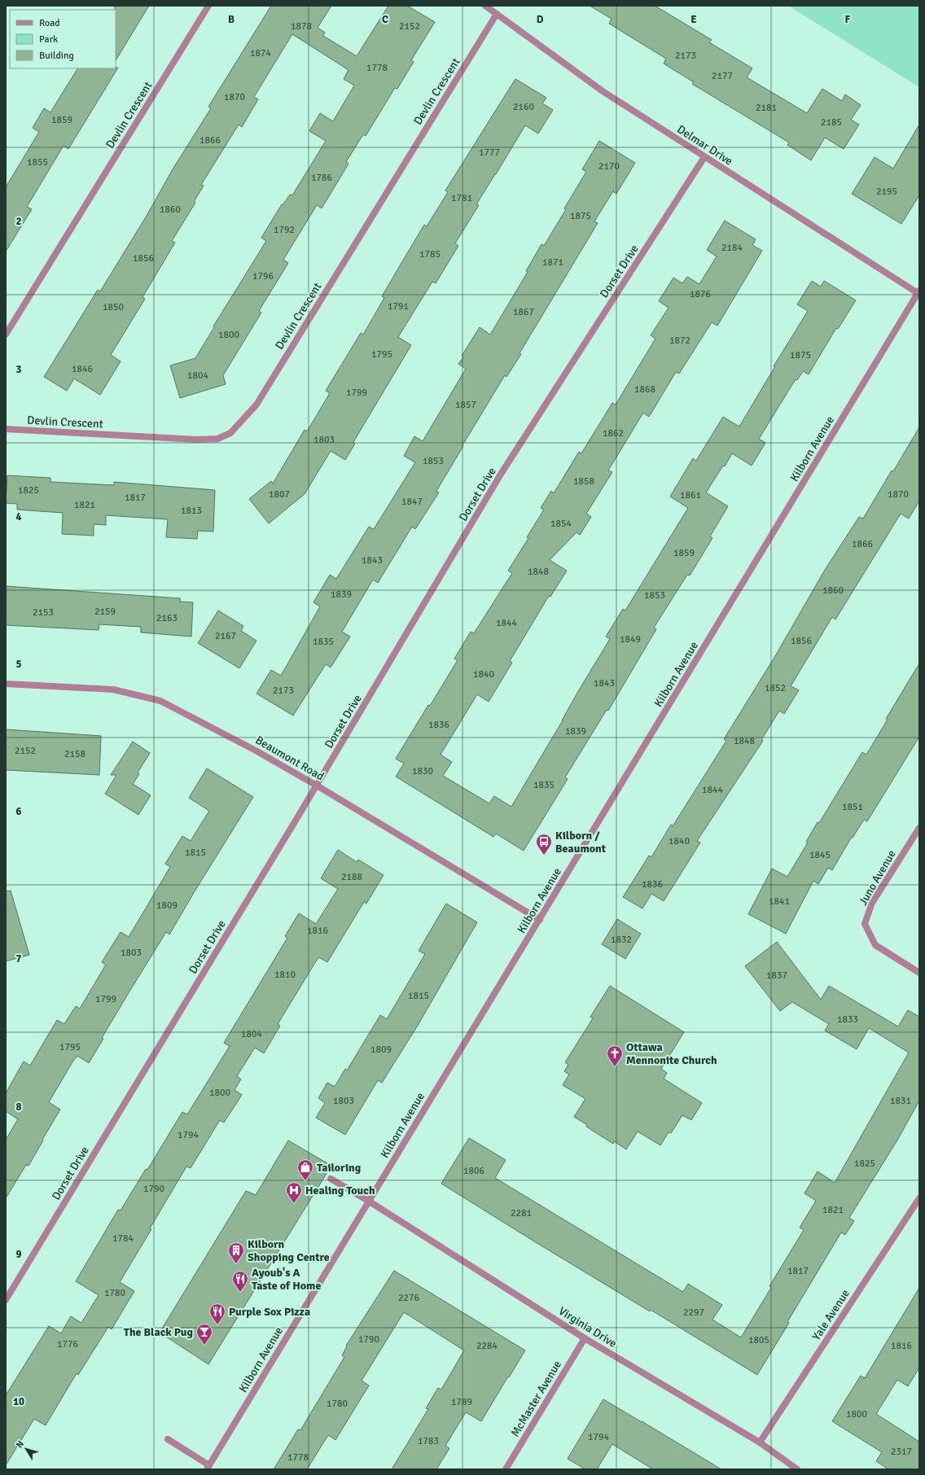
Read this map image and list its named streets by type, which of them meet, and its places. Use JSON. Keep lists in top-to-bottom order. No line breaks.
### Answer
{"streets":{"street":["Devlin Crescent","Delmar Drive","Dorset Drive","Kilborn Avenue","Beaumont Road","Juno Avenue","Yale Avenue","Virginia Drive","McMaster Avenue"]},"crossings":[["Devlin Crescent","Delmar Drive"],["Delmar Drive","Dorset Drive"],["Delmar Drive","Kilborn Avenue"],["Dorset Drive","Beaumont Road"],["Kilborn Avenue","Beaumont Road"],["Kilborn Avenue","Virginia Drive"],["Yale Avenue","Virginia Drive"],["Virginia Drive","McMaster Avenue"]],"places":{"bus stop":["Kilborn / Beaumont"],"church":["Ottawa Mennonite Church"],"shop":["Tailoring"],"hospital":["Healing Touch"],"building":["Kilborn Shopping Centre"],"restaurant":["Ayoub's A Taste of Home","Purple Sox Pizza"],"bar":["The Black Pug"]},"house_numbers":["1878","2152","1874","2173","1778","2177","1870","2160","2181","1859","2185","1866","1777","1855","2170","1786","2195","1781","1860","1875","1792","2184","1785","1856","1871","1796","1876","1791","1850","1867","1800","1872","1795","1875","1846","1804","1868","1799","1857","1862","1803","1853","1858","1825","1807","1870","1861","1817","1847","1821","1813","1854","1866","1859","1843","1848","1860","1839","1853","2159","2153","2163","1844","2167","1849","1856","1835","1840","1843","1852","2173","1836","1839","1848","2152","2158","1830","1835","1844","1851","1840","1815","1845","2188","1836","1841","1809","1816","1832","1803","1810","1837","1815","1799","1833","1804","1795","1809","1800","1803","1831","1794","1825","1806","1790","1821","2281","1784","1817","1780","2276","2297","1790","1805","1776","2284","1816","1789","1780","1800","1794","1783","2317","1778"],"legend":["Road","Park","Building"],"north":"top left","grid":{"columns":["B","C","D","E","F"],"rows":["2","3","4","5","6","7","8","9","10"]}}
